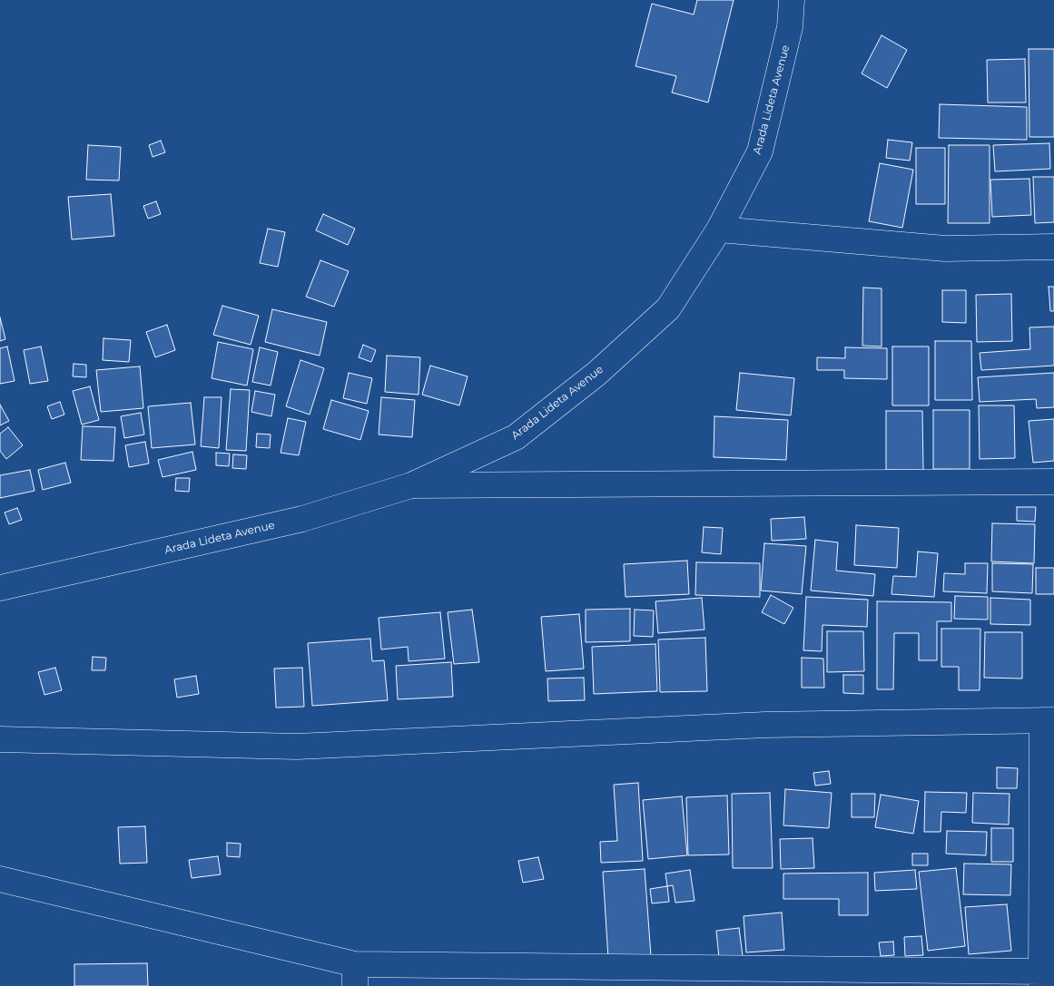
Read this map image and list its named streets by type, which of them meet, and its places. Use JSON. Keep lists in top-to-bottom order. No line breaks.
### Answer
{"streets":{"main road":["Arada Lideta Avenue"]}}
